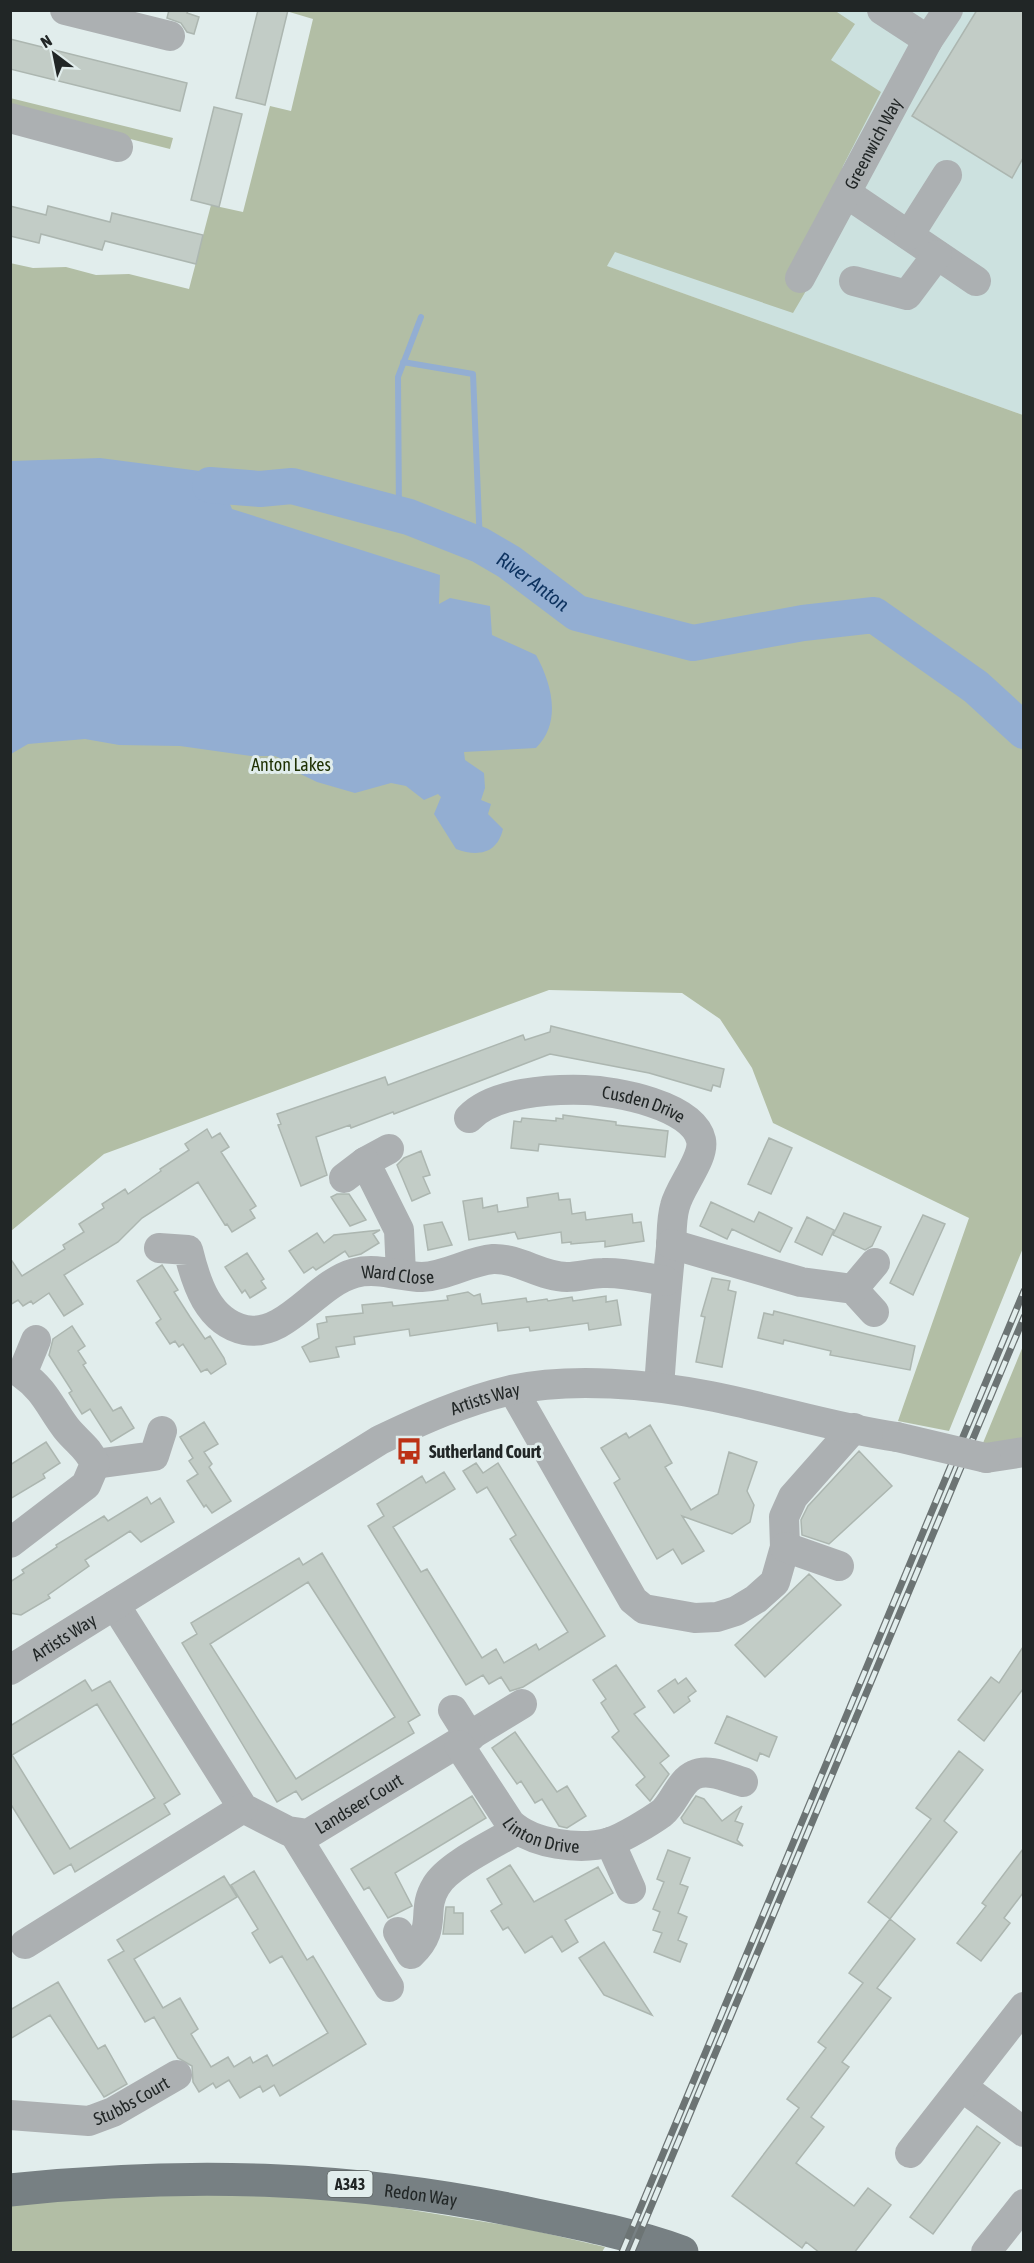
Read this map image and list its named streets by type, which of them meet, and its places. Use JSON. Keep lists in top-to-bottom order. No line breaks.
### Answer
{"streets":{"main road":["A343","Redon Way"],"street":["Greenwich Way","Cusden Drive","Ward Close","Artists Way","Landseer Court","Linton Drive","Stubbs Court"]},"crossings":[["Cusden Drive","Ward Close"],["Cusden Drive","Artists Way"],["Landseer Court","Linton Drive"]],"water":["River Anton"],"parks":["Anton Lakes"],"places":{"bus stop":["Sutherland Court"]},"north":"top left"}
